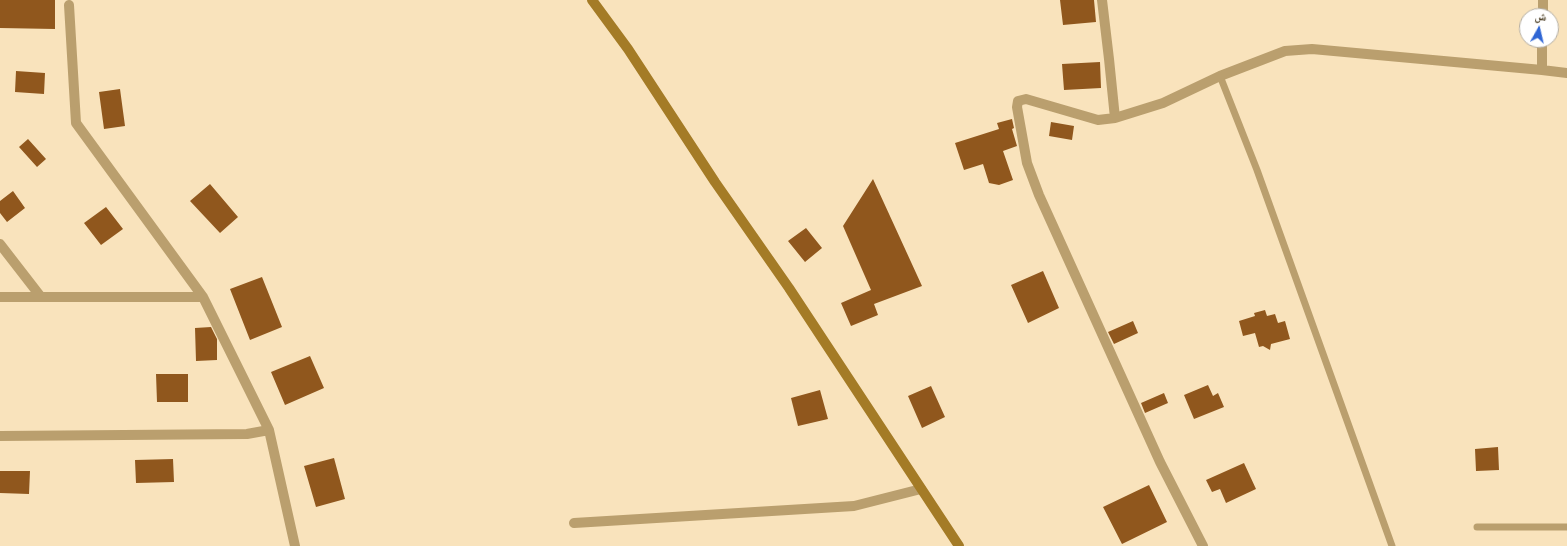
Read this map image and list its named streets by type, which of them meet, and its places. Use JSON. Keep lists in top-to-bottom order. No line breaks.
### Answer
{"north":"top"}
